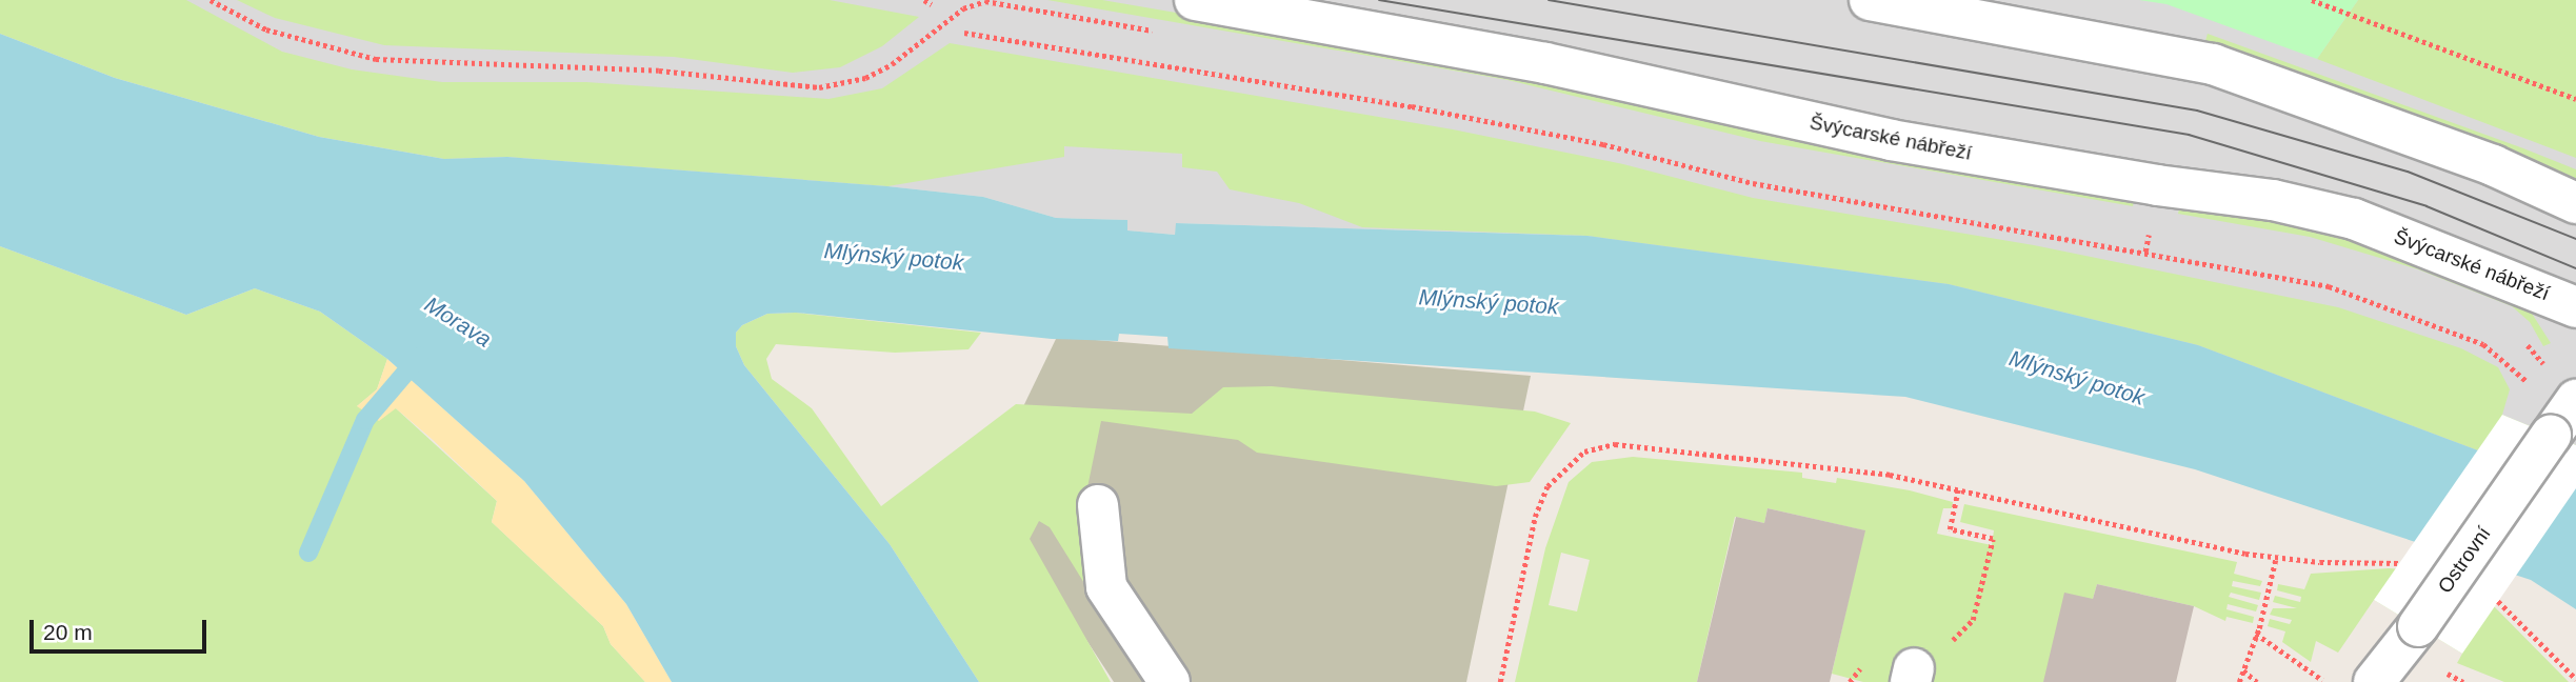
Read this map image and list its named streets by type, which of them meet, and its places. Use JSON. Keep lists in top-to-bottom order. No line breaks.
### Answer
{"streets":{"street":["Švýcarské nábřeží","Ostrovní"]},"water":["Mlýnský potok","Morava"],"scale_bar":"20 m"}
